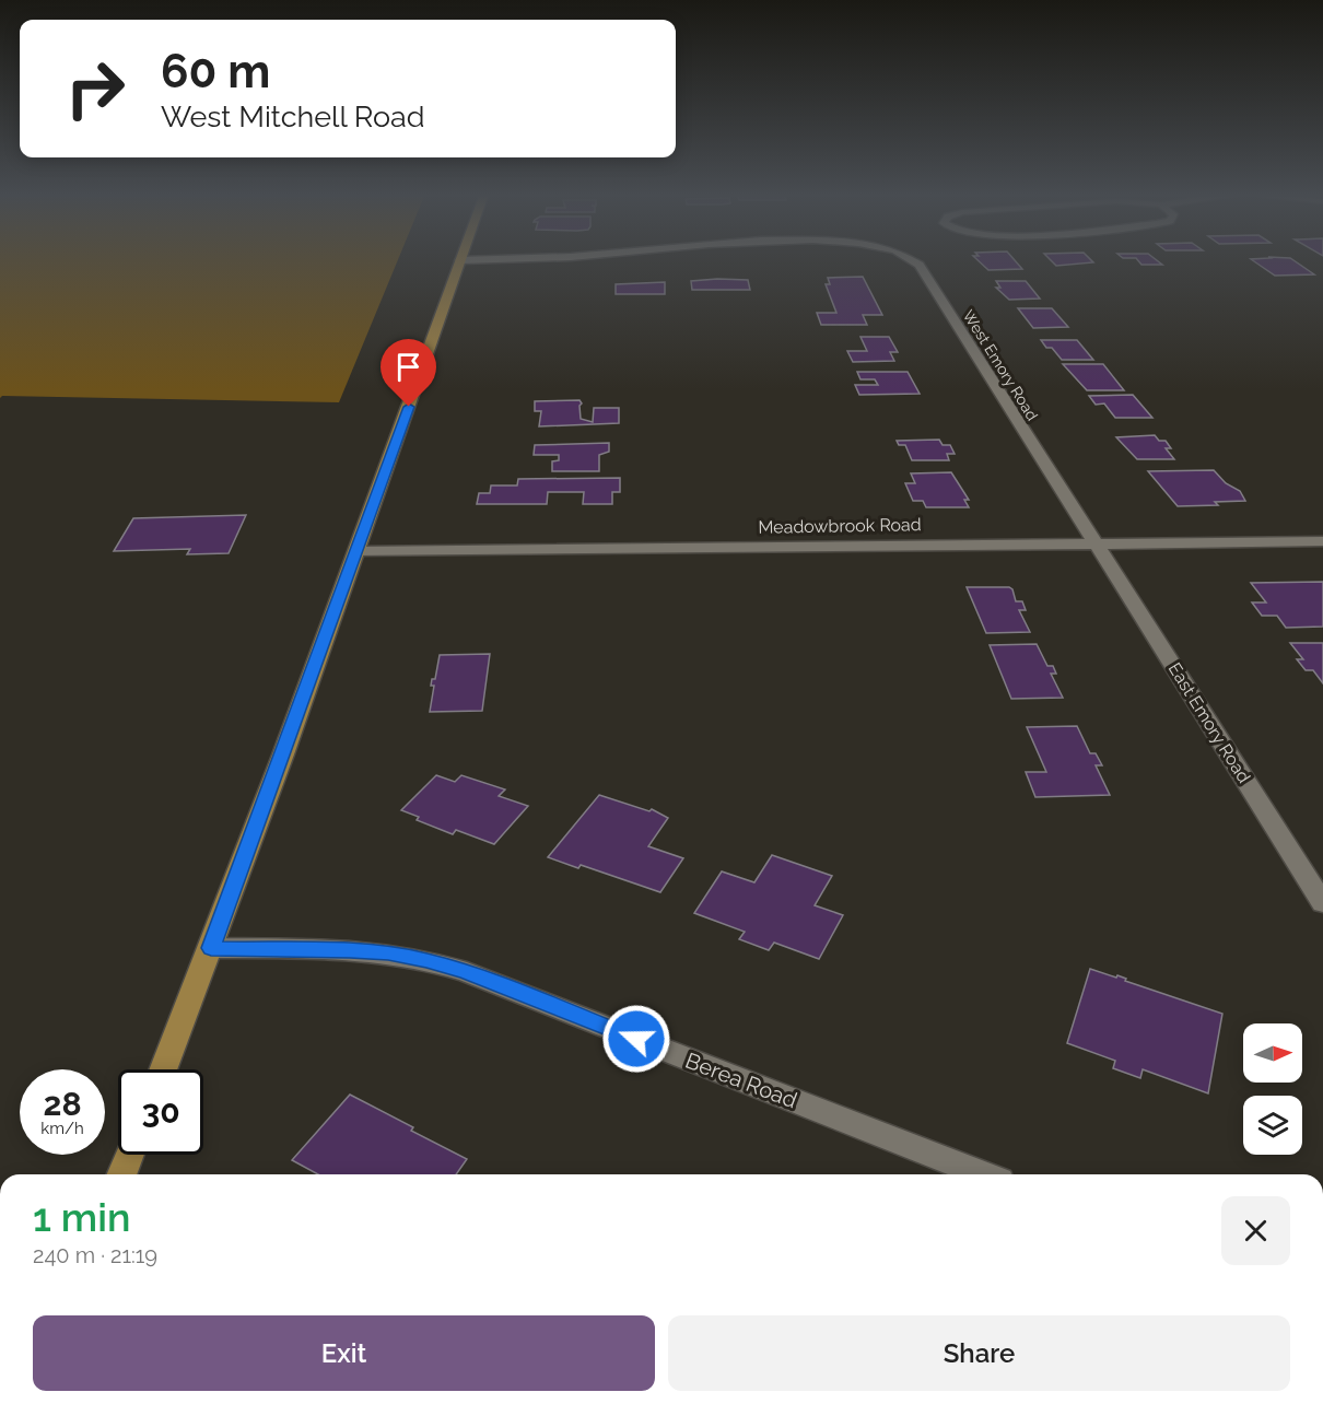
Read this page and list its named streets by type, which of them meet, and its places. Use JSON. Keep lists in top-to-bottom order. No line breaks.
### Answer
{"streets":{"street":["West Emory Road","Meadowbrook Road","East Emory Road","Berea Road"]},"crossings":[["West Emory Road","Meadowbrook Road"],["West Emory Road","East Emory Road"],["Meadowbrook Road","East Emory Road"]],"north":"right","page":{"turn":["60 m","West Mitchell Road"],"speed":"28 km/h","limit":"30","heading":["1 min","240 m · 21:19"],"buttons":["Exit","Share"]}}
